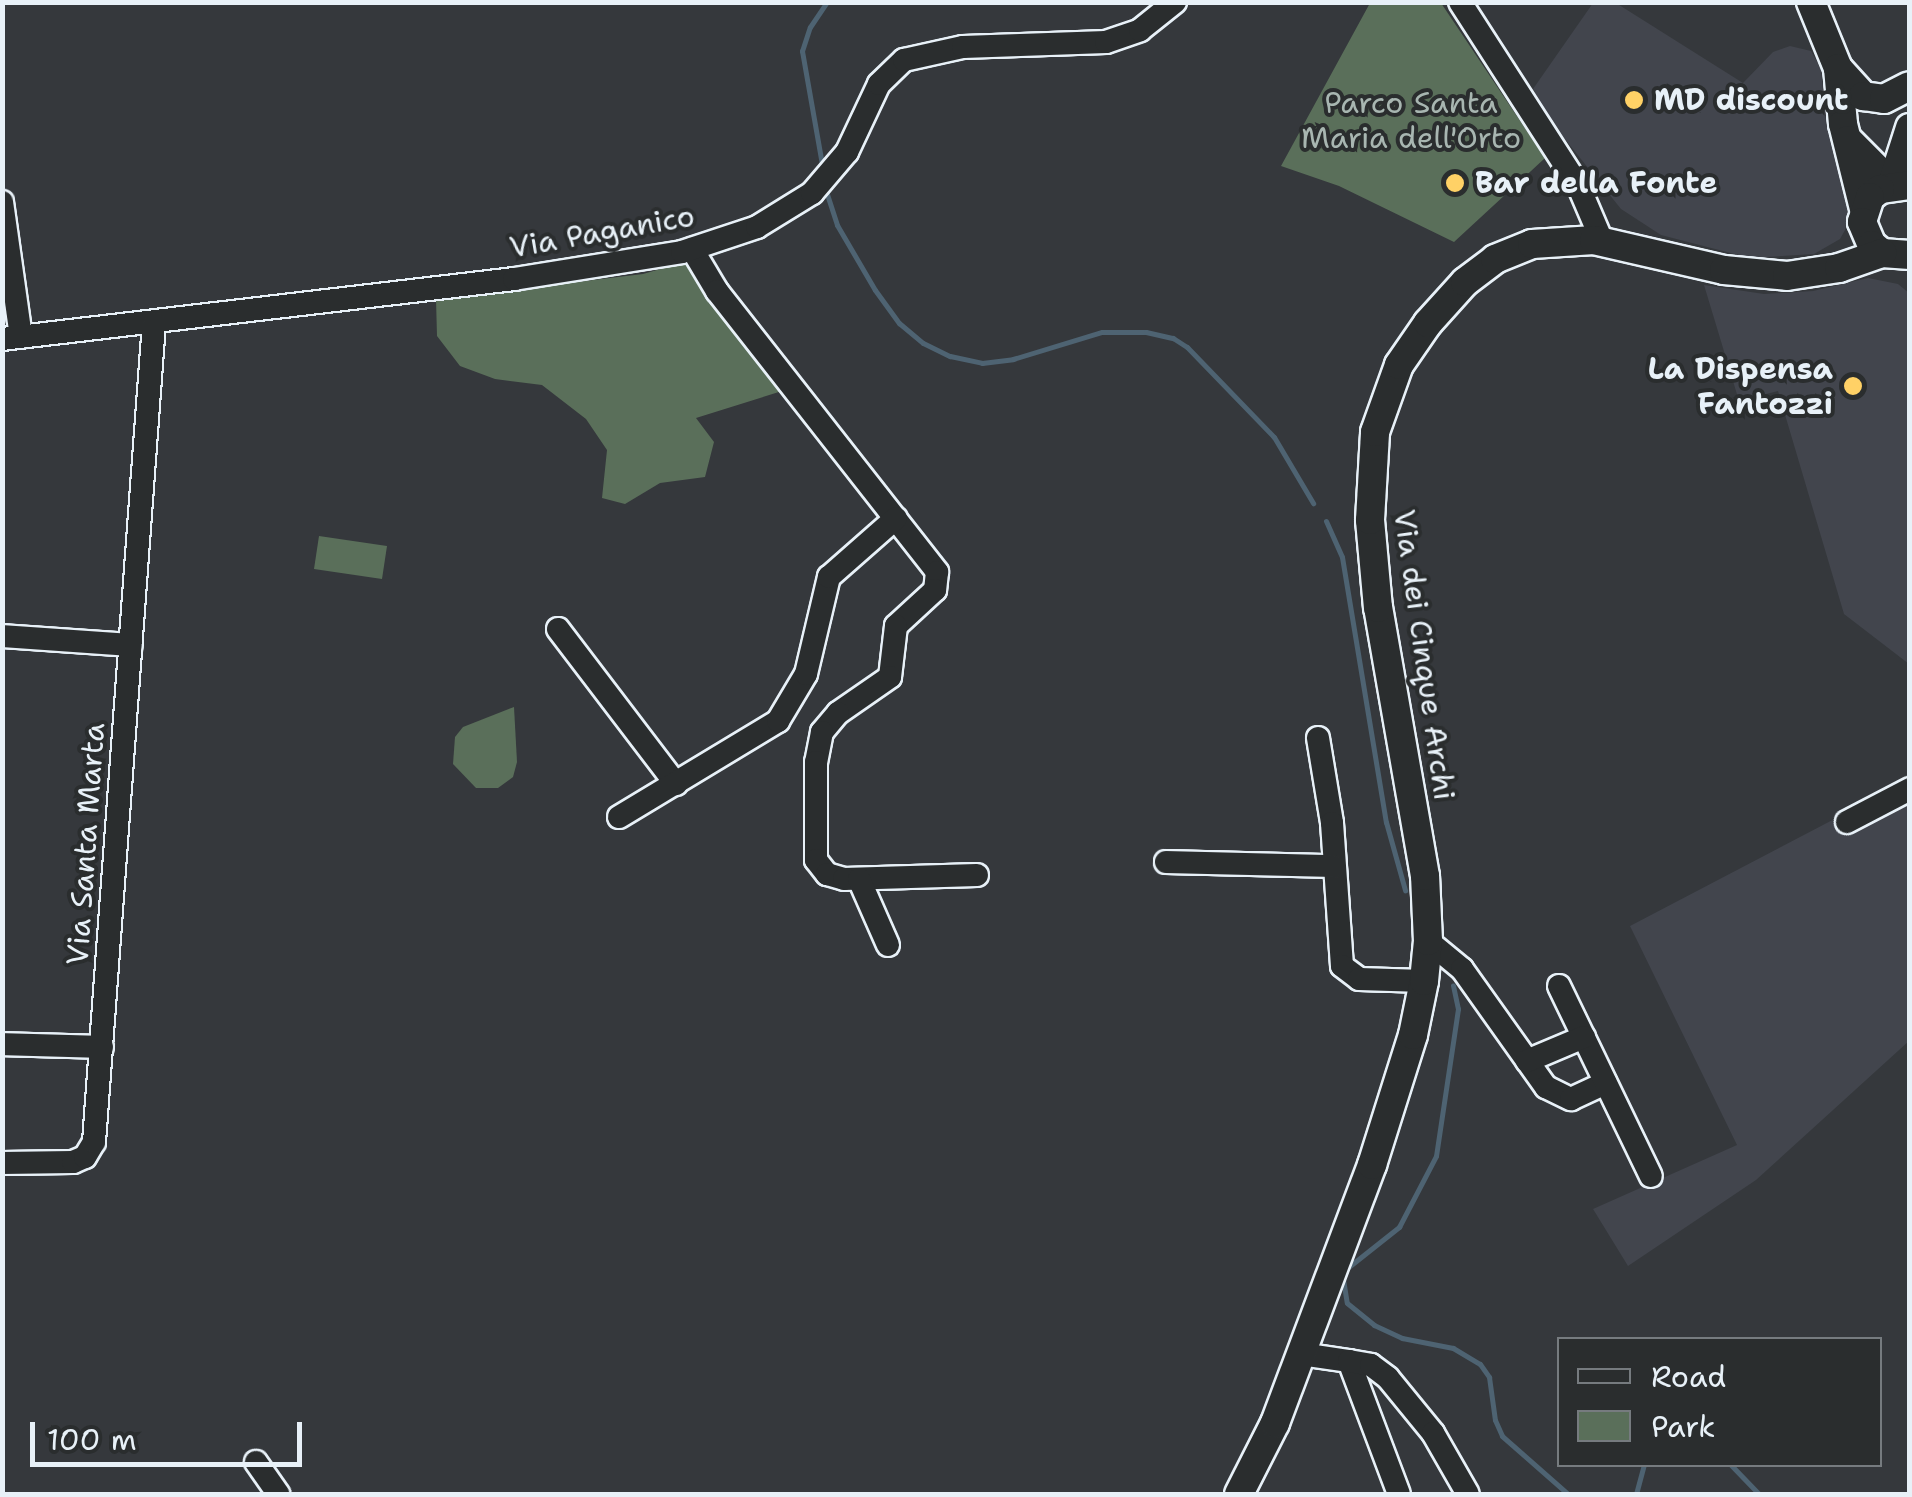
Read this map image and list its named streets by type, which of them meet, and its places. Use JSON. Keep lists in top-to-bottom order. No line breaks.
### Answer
{"streets":{"main road":["Via dei Cinque Archi"],"street":["Via Paganico","Via Santa Marta"]},"crossings":[["Via Paganico","Via Santa Marta"]],"parks":["Parco Santa Maria dell'Orto"],"places":["MD discount","Bar della Fonte","La Dispensa Fantozzi"],"legend":["Road","Park"],"scale_bar":"100 m"}
